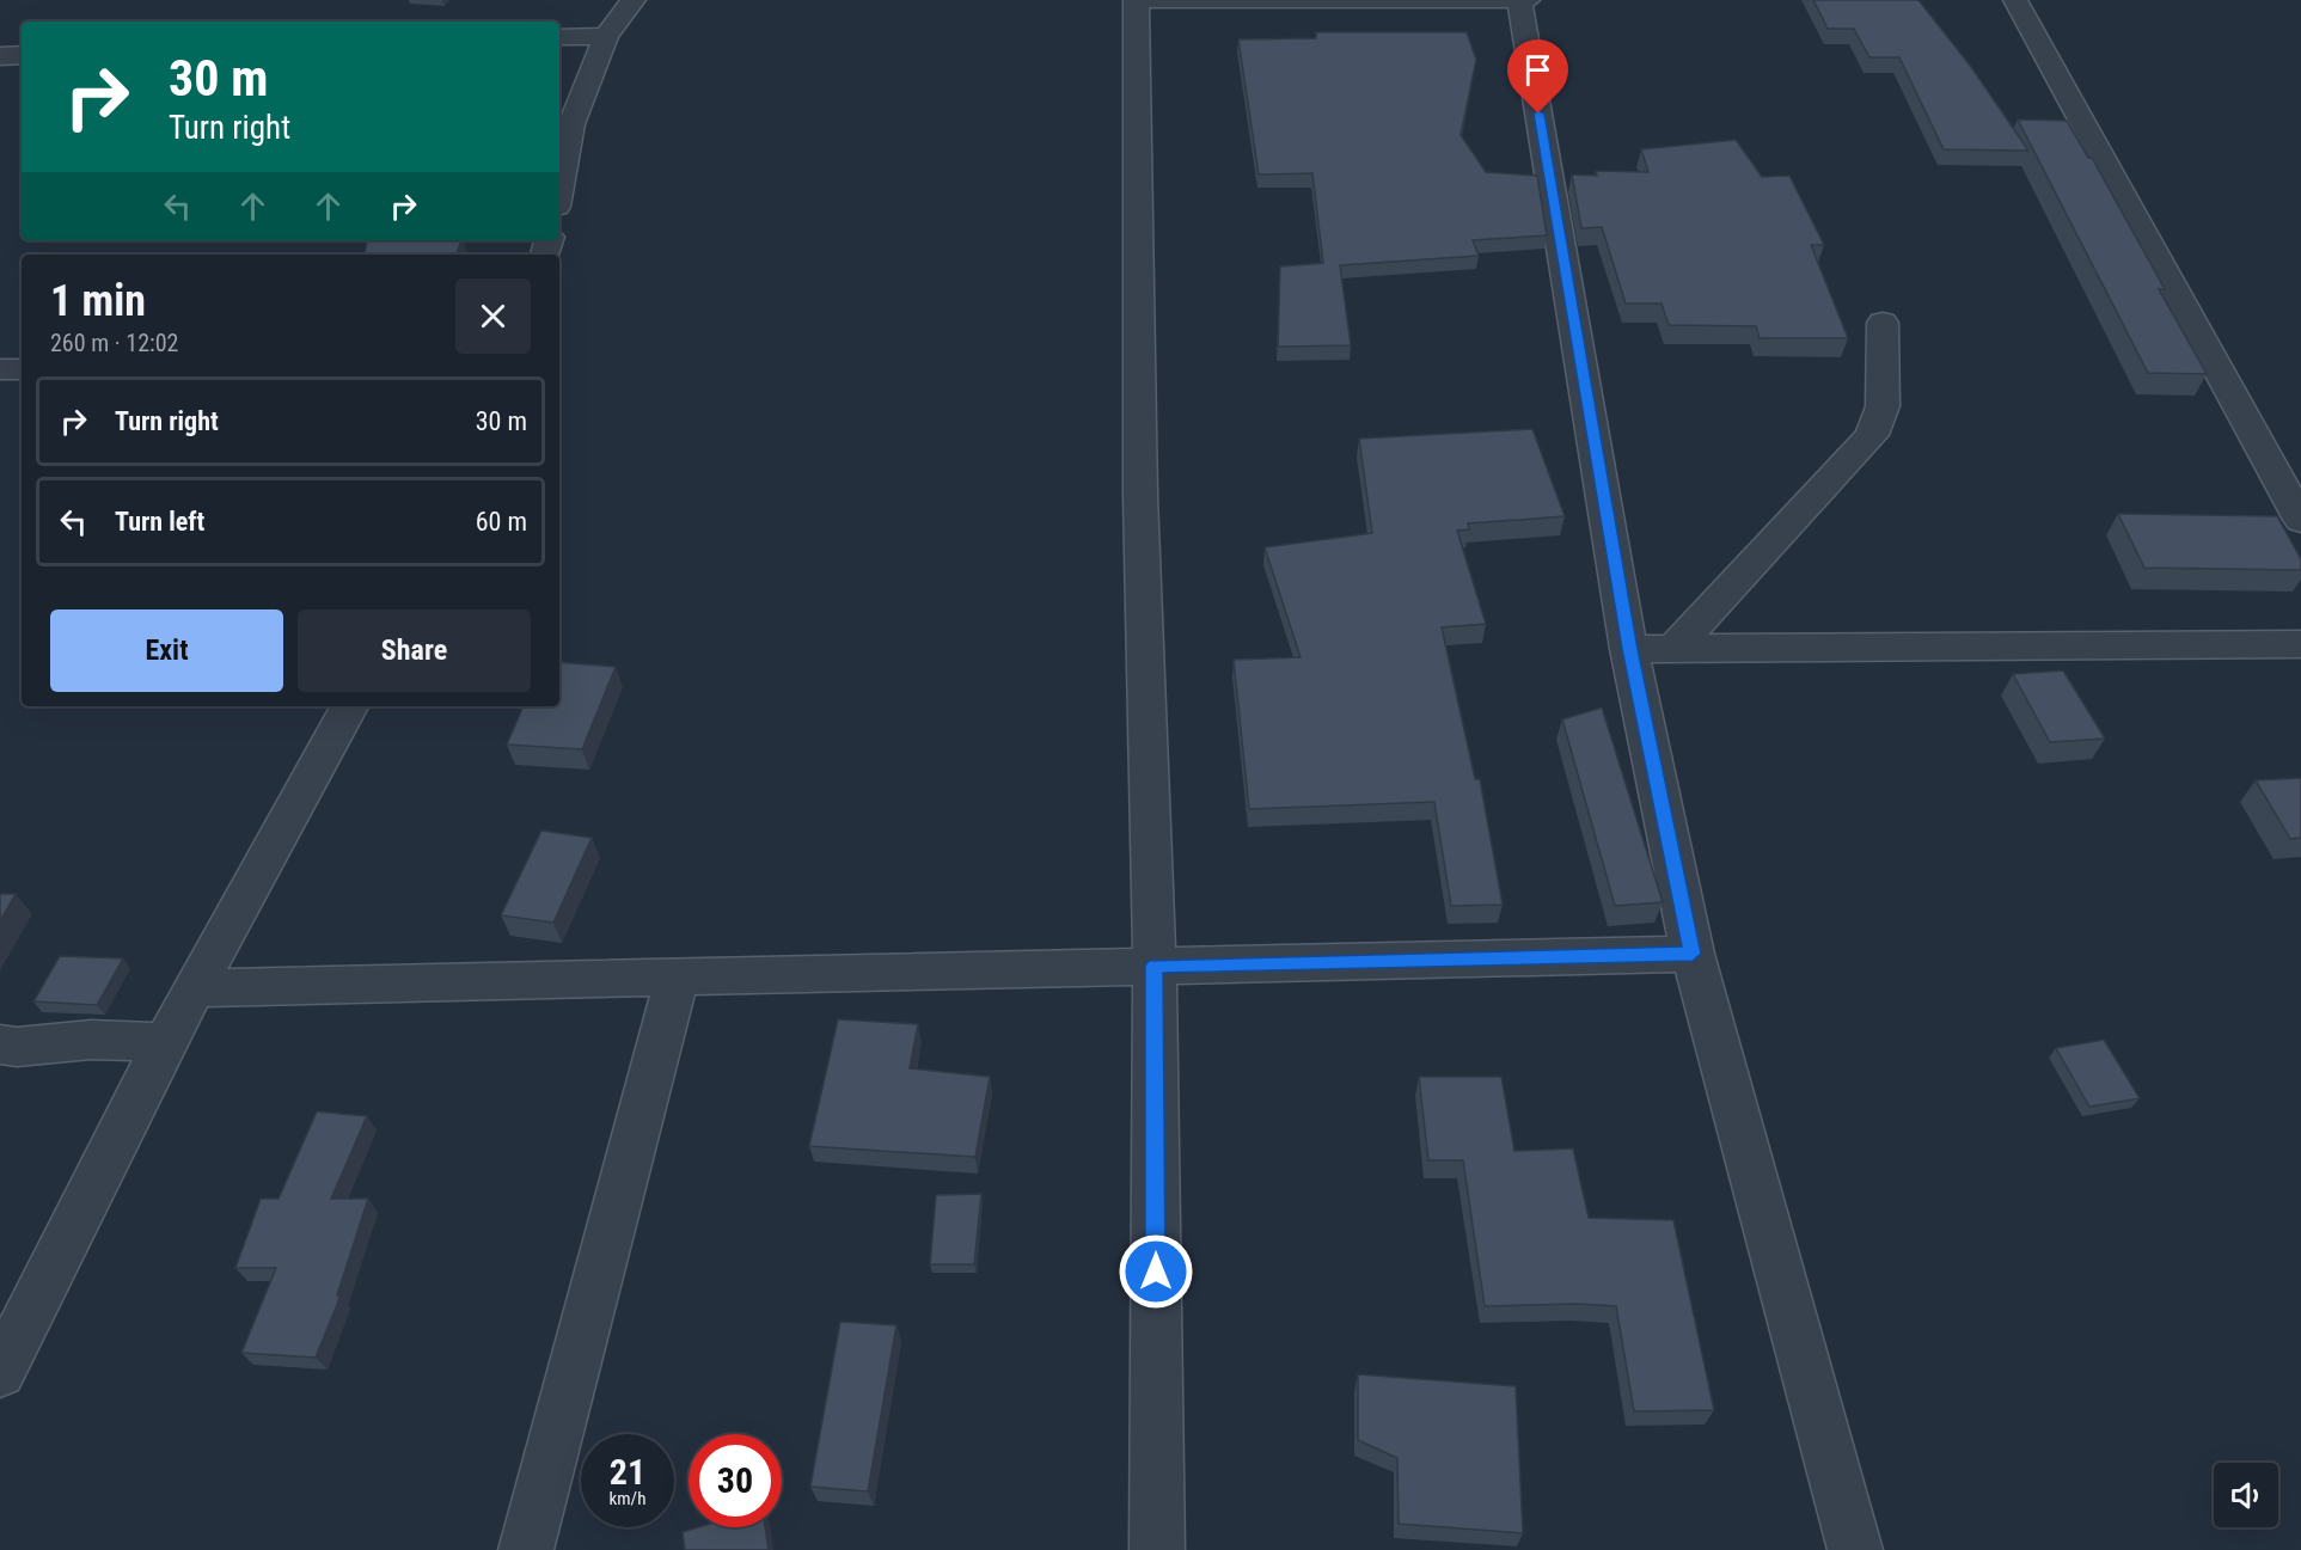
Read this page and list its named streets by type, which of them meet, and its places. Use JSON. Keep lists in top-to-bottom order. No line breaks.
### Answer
{"page":{"turn":["30 m","Turn right"],"heading":["1 min","260 m · 12:02"],"list":[{"name":"Turn right","value":"30 m"},{"name":"Turn left","value":"60 m"}],"buttons":["Exit","Share"],"speed":"21 km/h","limit":"30"}}
